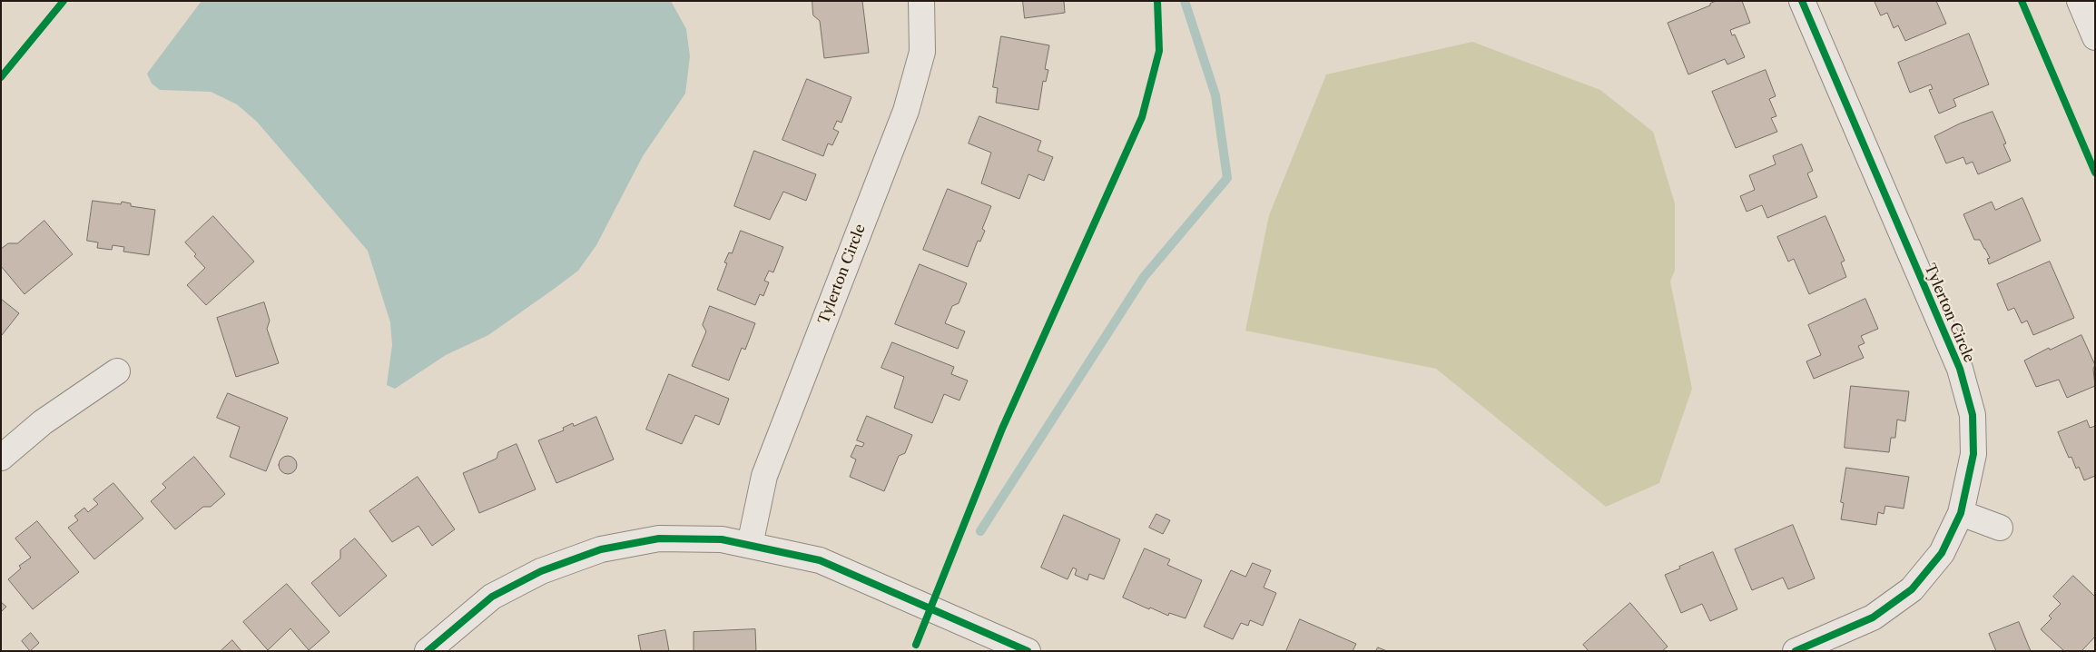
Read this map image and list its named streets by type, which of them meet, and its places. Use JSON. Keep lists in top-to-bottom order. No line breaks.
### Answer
{"streets":{"street":["Tylerton Circle"]}}
